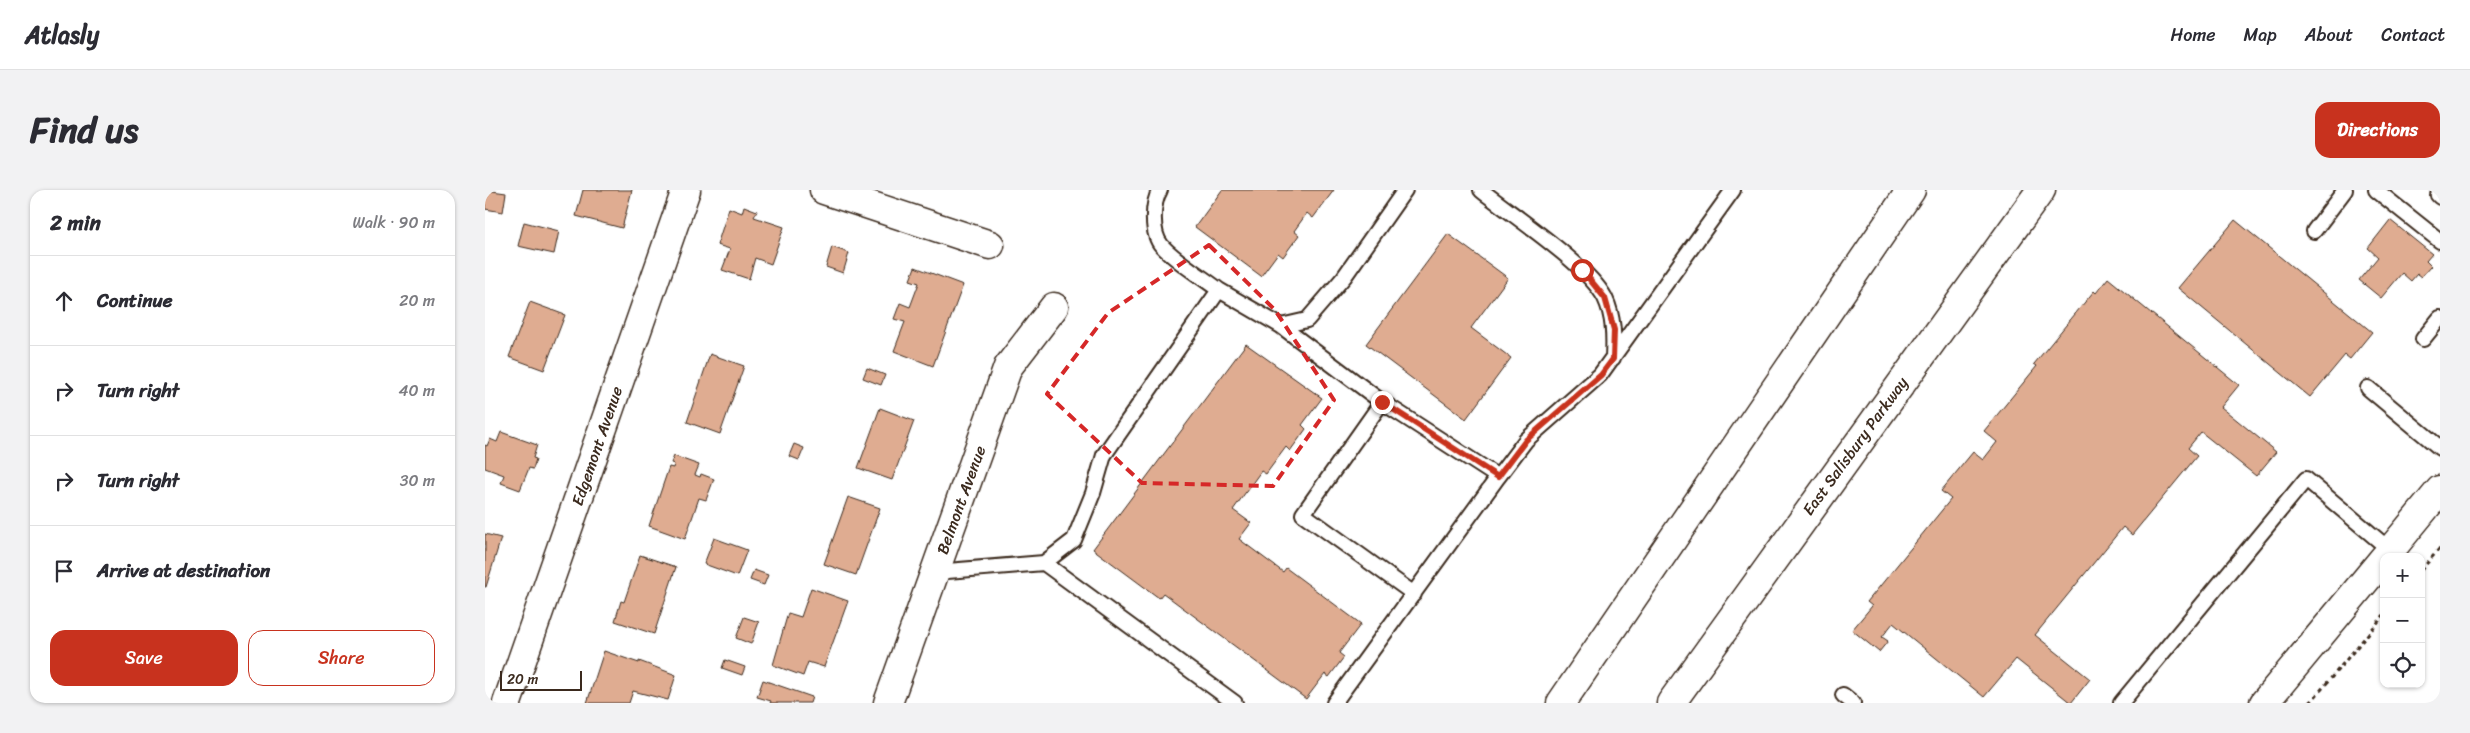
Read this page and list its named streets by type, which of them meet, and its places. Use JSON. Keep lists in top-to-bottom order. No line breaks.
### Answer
{"streets":{"main road":["Edgemont Avenue","East Salisbury Parkway","Belmont Avenue"]},"scale_bar":"20 m","page":{"header":"Atlasly","nav":["Home","Map","About","Contact"],"title":"Find us","buttons":["Directions",["Save","Share"]],"heading":["2 min","Walk · 90 m"],"list":[["Continue","20 m"],["Turn right","40 m"],["Turn right","30 m"],"Arrive at destination"],"map_buttons":["+","−"],"scale":"20 m"}}
